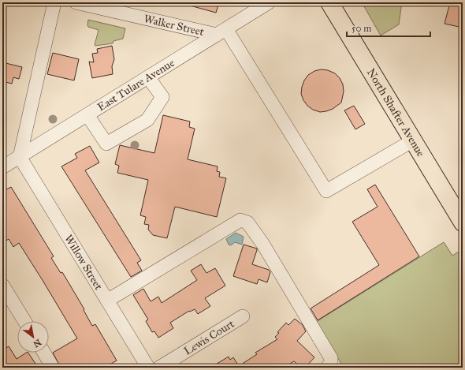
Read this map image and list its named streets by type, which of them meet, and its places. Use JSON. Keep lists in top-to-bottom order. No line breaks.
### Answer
{"streets":{"main road":["North Shafter Avenue"],"street":["Walker Street","East Tulare Avenue","Willow Street","Lewis Court"]},"crossings":[["Walker Street","East Tulare Avenue"],["East Tulare Avenue","Willow Street"]],"scale_bar":"50 m","north":"bottom right"}
